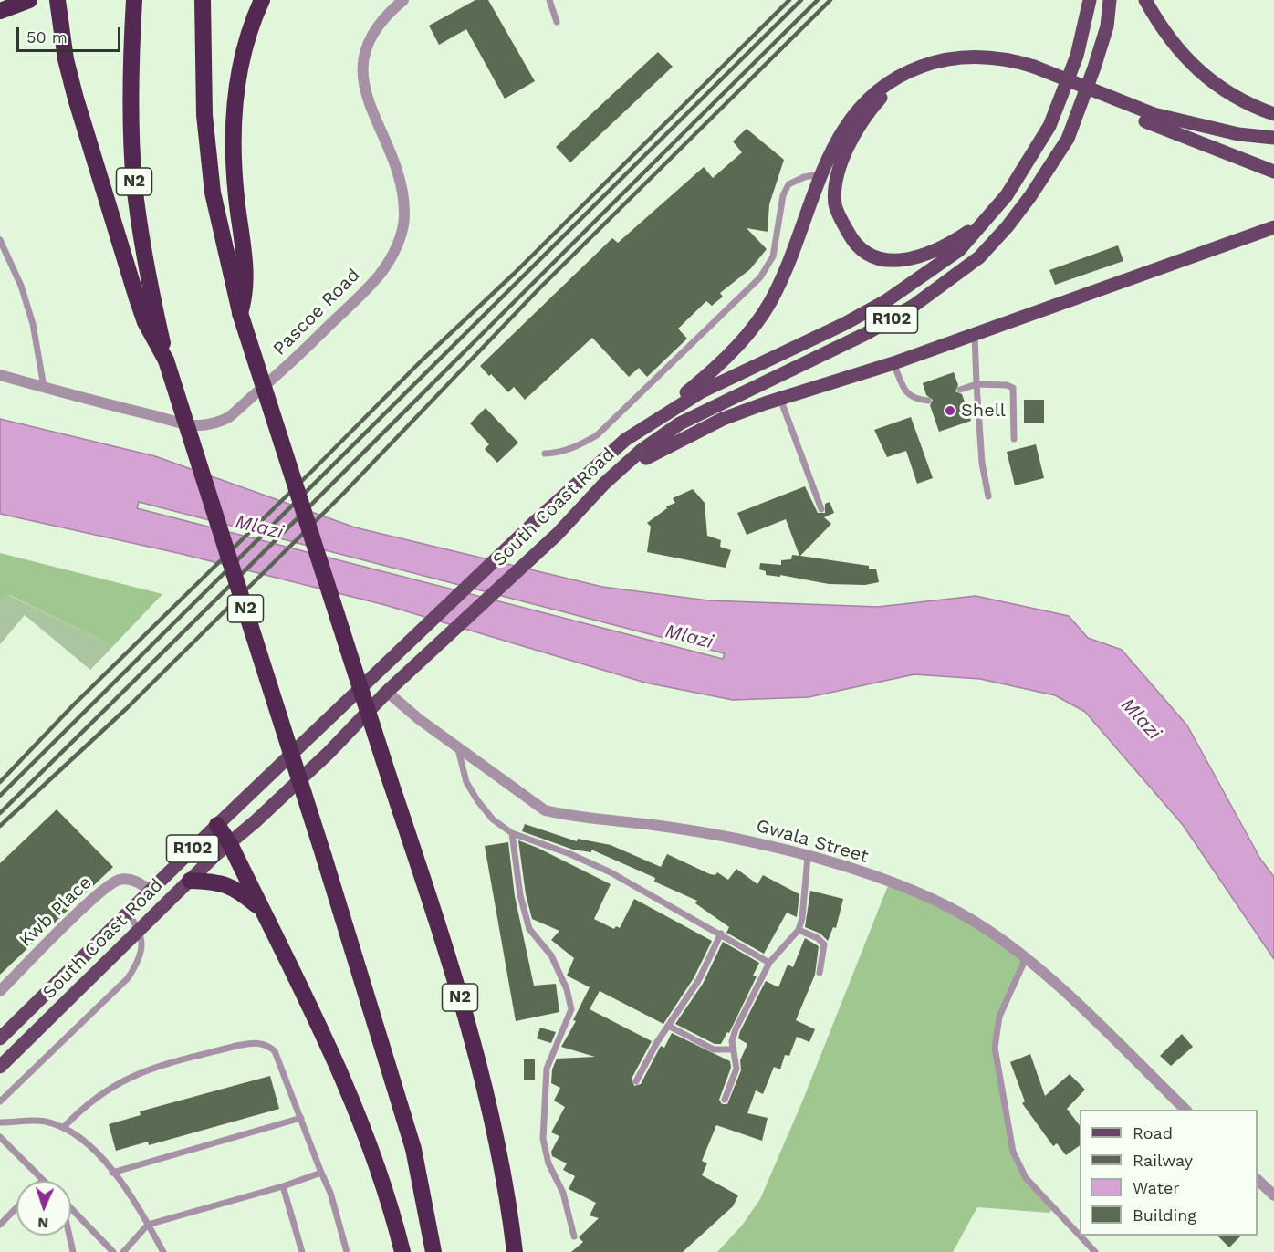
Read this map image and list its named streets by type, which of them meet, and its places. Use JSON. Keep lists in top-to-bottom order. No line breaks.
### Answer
{"streets":{"highway":["N2"],"main road":["R102","South Coast Road"],"street":["Pascoe Road","Gwala Street","Kwb Place"]},"crossings":[["South Coast Road","Gwala Street"],["South Coast Road","Kwb Place"]],"water":["Mlazi"],"places":["Shell"],"legend":["Road","Railway","Water","Building"],"scale_bar":"50 m","north":"bottom"}
